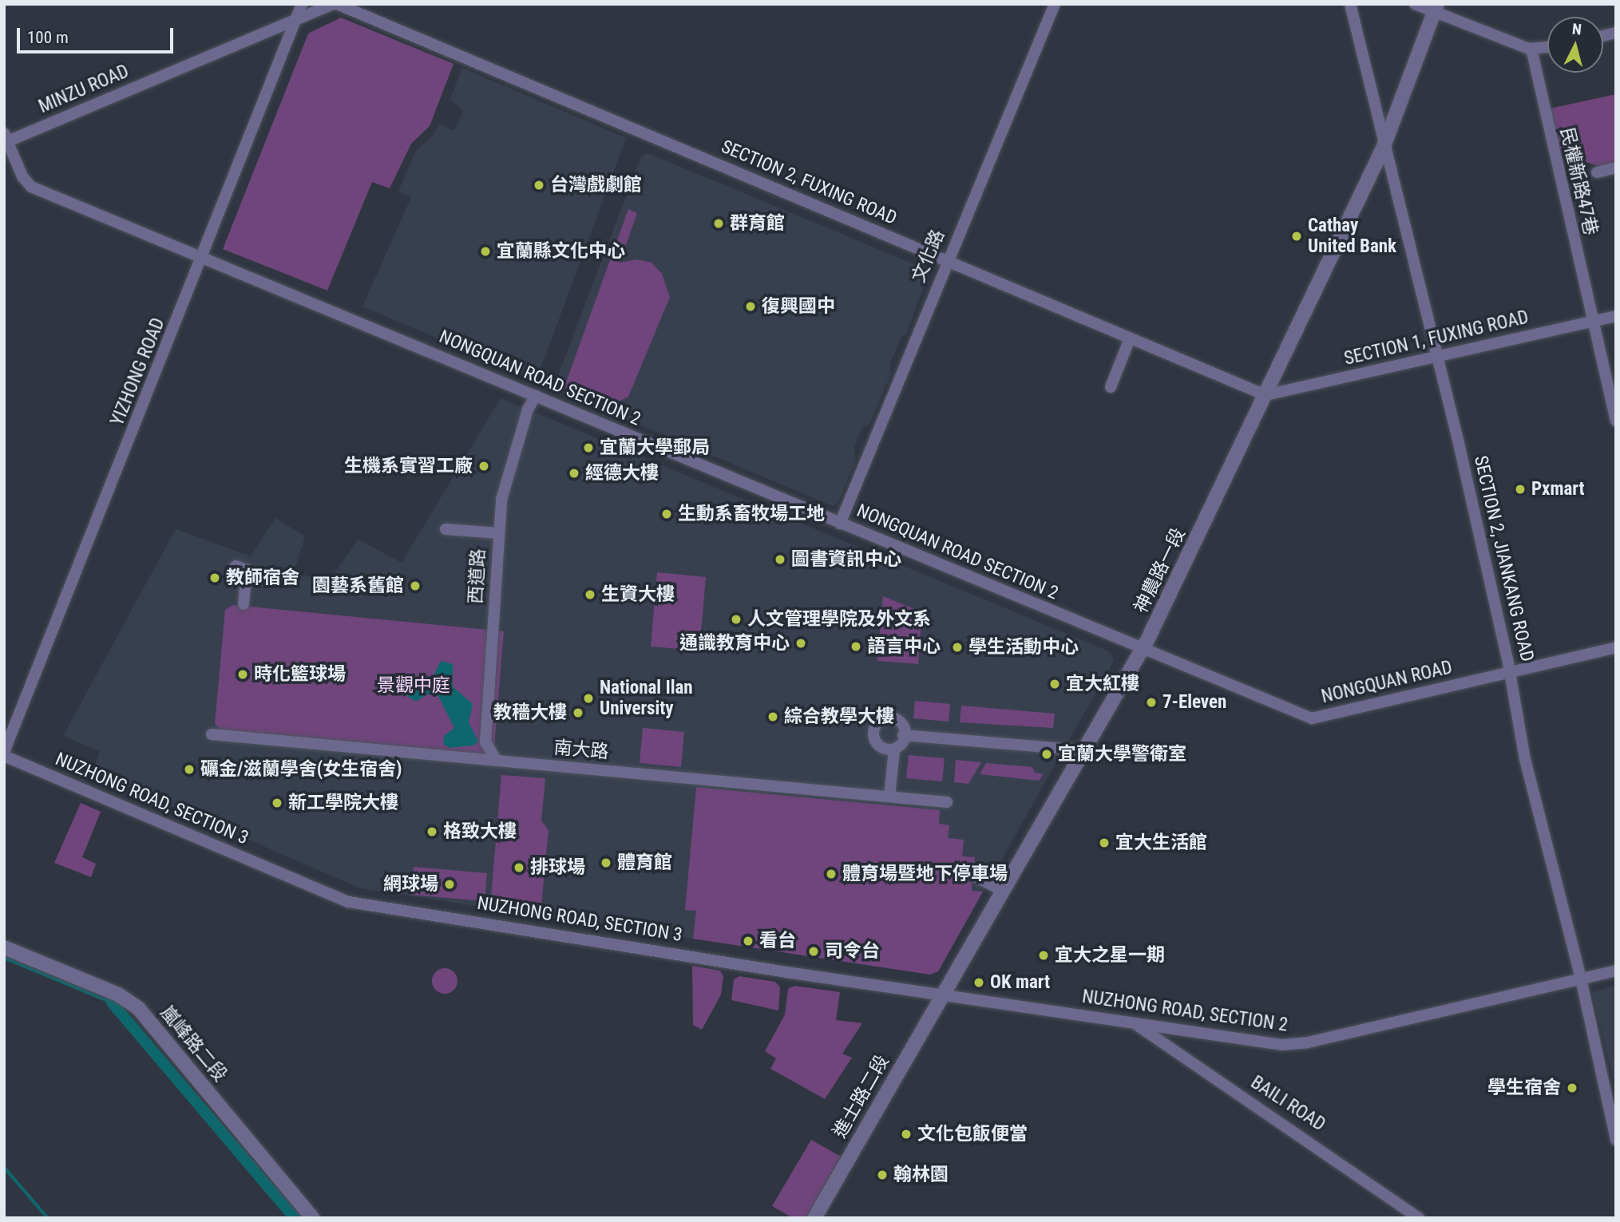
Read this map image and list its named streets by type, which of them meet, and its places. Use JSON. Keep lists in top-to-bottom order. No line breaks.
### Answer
{"streets":{"street":["MINZU ROAD","民權新路47巷","SECTION 2, FUXING ROAD","文化路","SECTION 1, FUXING ROAD","YIZHONG ROAD","NONGQUAN ROAD SECTION 2","SECTION 2, JIANKANG ROAD","神農路一段","西道路","NONGQUAN ROAD","南大路","NUZHONG ROAD, SECTION 3","NUZHONG ROAD, SECTION 2","嵐峰路二段","進士路二段","BAILI ROAD"]},"crossings":[["MINZU ROAD","YIZHONG ROAD"],["MINZU ROAD","NONGQUAN ROAD SECTION 2"],["民權新路47巷","SECTION 1, FUXING ROAD"],["SECTION 2, FUXING ROAD","文化路"],["SECTION 2, FUXING ROAD","SECTION 1, FUXING ROAD"],["SECTION 2, FUXING ROAD","神農路一段"],["文化路","NONGQUAN ROAD SECTION 2"],["SECTION 1, FUXING ROAD","SECTION 2, JIANKANG ROAD"],["SECTION 1, FUXING ROAD","神農路一段"],["YIZHONG ROAD","NONGQUAN ROAD SECTION 2"],["YIZHONG ROAD","NUZHONG ROAD, SECTION 3"],["NONGQUAN ROAD SECTION 2","神農路一段"],["NONGQUAN ROAD SECTION 2","西道路"],["NONGQUAN ROAD SECTION 2","NONGQUAN ROAD"],["SECTION 2, JIANKANG ROAD","神農路一段"],["SECTION 2, JIANKANG ROAD","NONGQUAN ROAD"],["SECTION 2, JIANKANG ROAD","NUZHONG ROAD, SECTION 2"],["神農路一段","NONGQUAN ROAD"],["神農路一段","NUZHONG ROAD, SECTION 3"],["神農路一段","NUZHONG ROAD, SECTION 2"],["神農路一段","進士路二段"],["西道路","南大路"],["NUZHONG ROAD, SECTION 3","NUZHONG ROAD, SECTION 2"],["NUZHONG ROAD, SECTION 3","進士路二段"],["NUZHONG ROAD, SECTION 2","進士路二段"],["NUZHONG ROAD, SECTION 2","BAILI ROAD"]],"parks":["景觀中庭"],"places":["台灣戲劇館","群育館","Cathay United Bank","宜蘭縣文化中心","復興國中","宜蘭大學郵局","生機系實習工廠","經德大樓","Pxmart","生動系畜牧場工地","圖書資訊中心","教師宿舍","園藝系舊館","生資大樓","人文管理學院及外文系","通識教育中心","語言中心","學生活動中心","時化籃球場","宜大紅樓","National Ilan University","7-Eleven","教穡大樓","綜合教學大樓","宜蘭大學警衛室","礪金/滋蘭學舍(女生宿舍)","新工學院大樓","格致大樓","宜大生活館","體育館","排球場","體育場暨地下停車場","網球場","看台","司令台","宜大之星一期","OK mart","學生宿舍","文化包飯便當","翰林園"],"scale_bar":"100 m","north":"top"}
